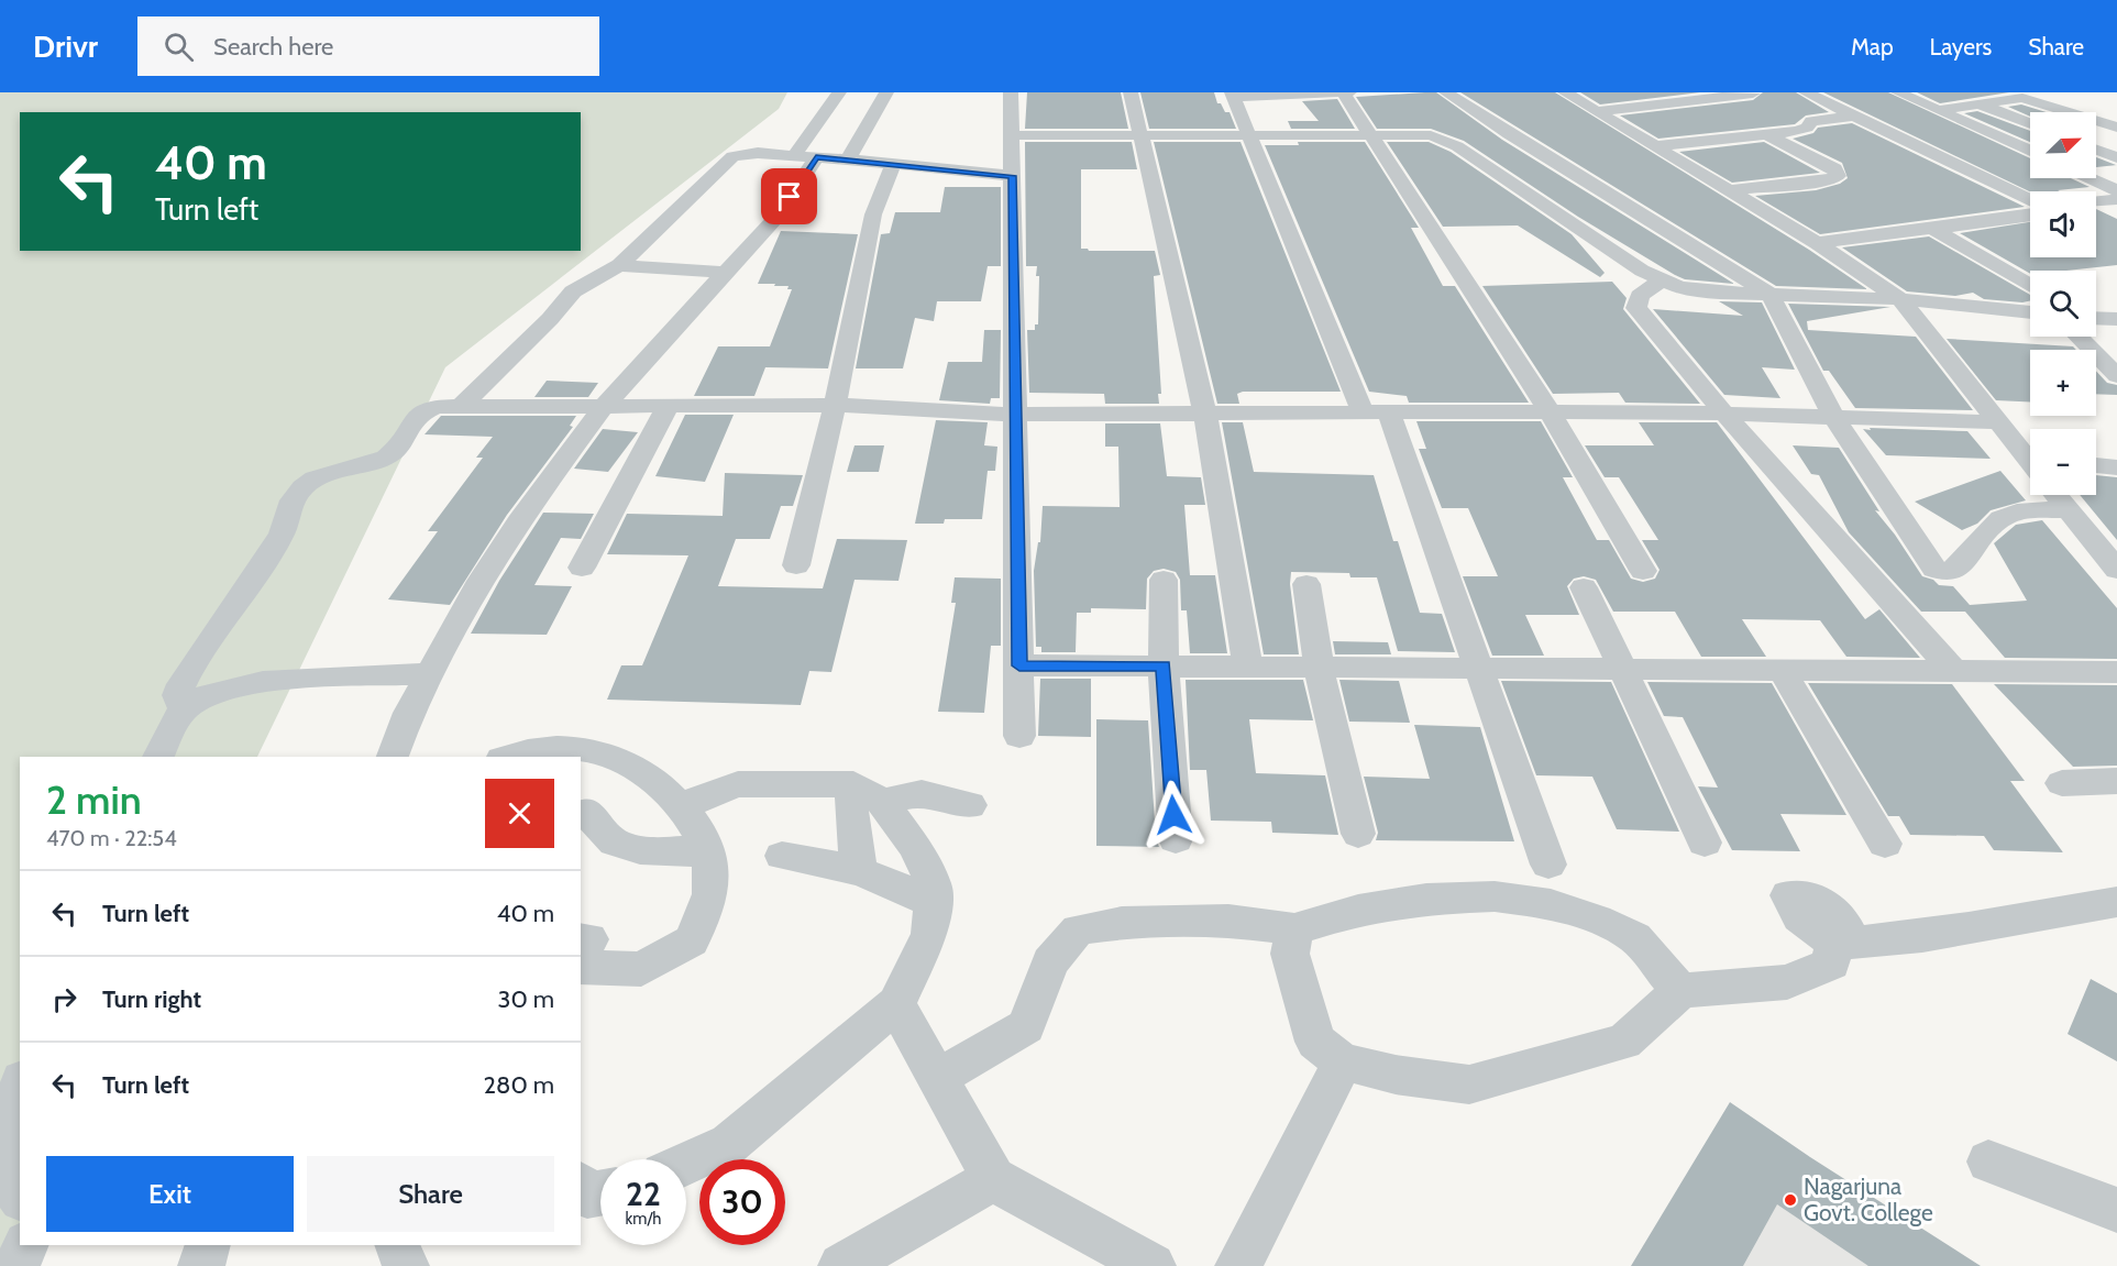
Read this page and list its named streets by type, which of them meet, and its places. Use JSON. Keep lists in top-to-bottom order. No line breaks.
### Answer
{"places":["Nagarjuna Govt. College"],"north":"top right","page":{"header":"Drivr","search":"Search here","nav":["Map","Layers","Share"],"map_buttons":["+","−"],"turn":["40 m","Turn left"],"heading":["2 min","470 m · 22:54"],"list":[{"name":"Turn left","value":"40 m"},{"name":"Turn right","value":"30 m"},{"name":"Turn left","value":"280 m"}],"buttons":["Exit","Share"],"speed":"22 km/h","limit":"30"}}
